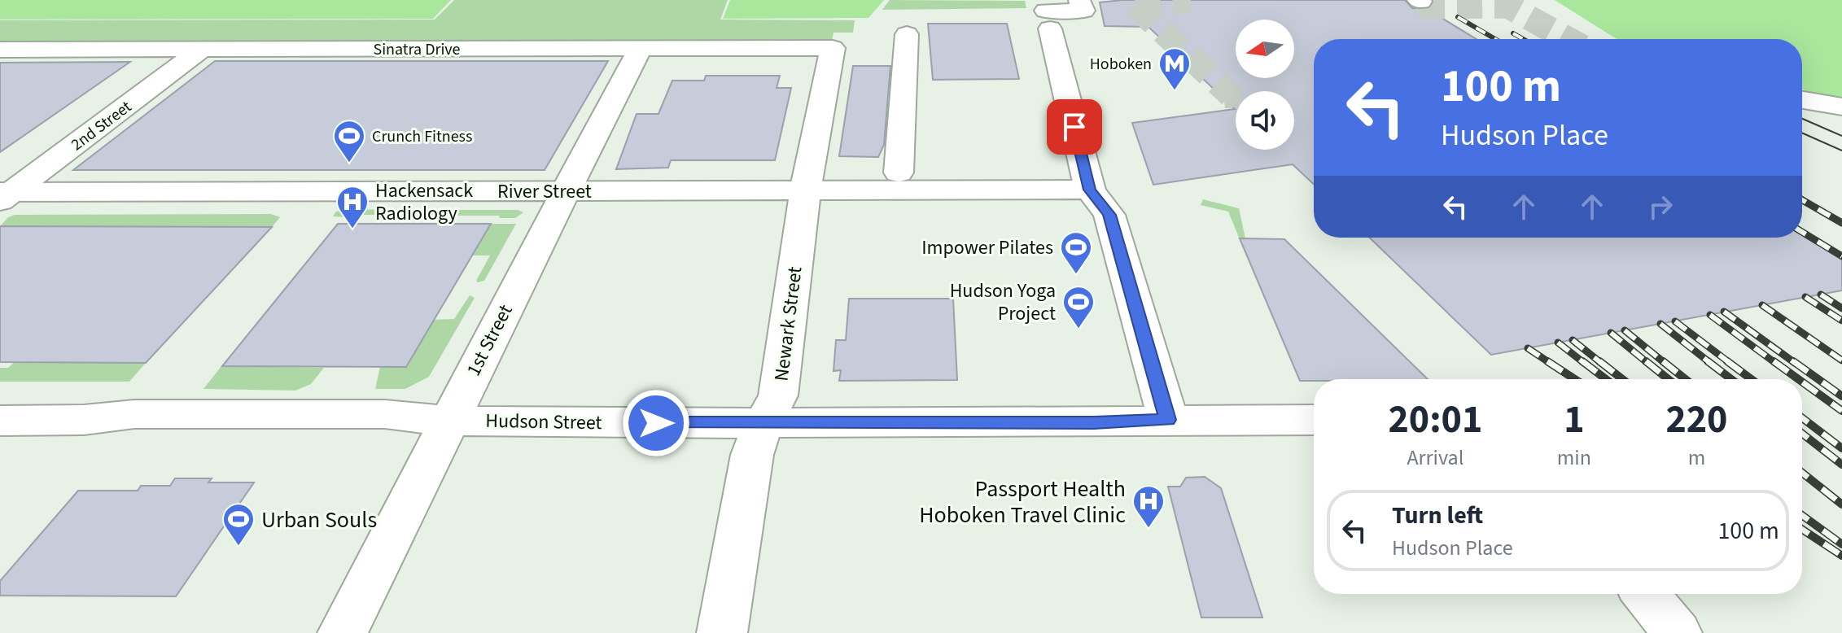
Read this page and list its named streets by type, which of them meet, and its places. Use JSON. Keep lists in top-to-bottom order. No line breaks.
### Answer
{"streets":{"street":["Sinatra Drive","2nd Street","River Street","Newark Street","1st Street","Hudson Street"]},"crossings":[["Sinatra Drive","2nd Street"],["Sinatra Drive","Newark Street"],["Sinatra Drive","1st Street"],["2nd Street","River Street"],["River Street","Newark Street"],["River Street","1st Street"],["Newark Street","Hudson Street"],["1st Street","Hudson Street"]],"places":{"metro station":["Hoboken"],"sports":["Crunch Fitness","Impower Pilates","Hudson Yoga Project","Urban Souls"],"hospital":["Hackensack Radiology","Passport Health Hoboken Travel Clinic"]},"north":"left","page":{"turn":["100 m","Hudson Place"],"eta":["20:01","Arrival","1","min","220","m"],"list":[{"name":"Turn left","note":"Hudson Place","value":"100 m"}]}}
